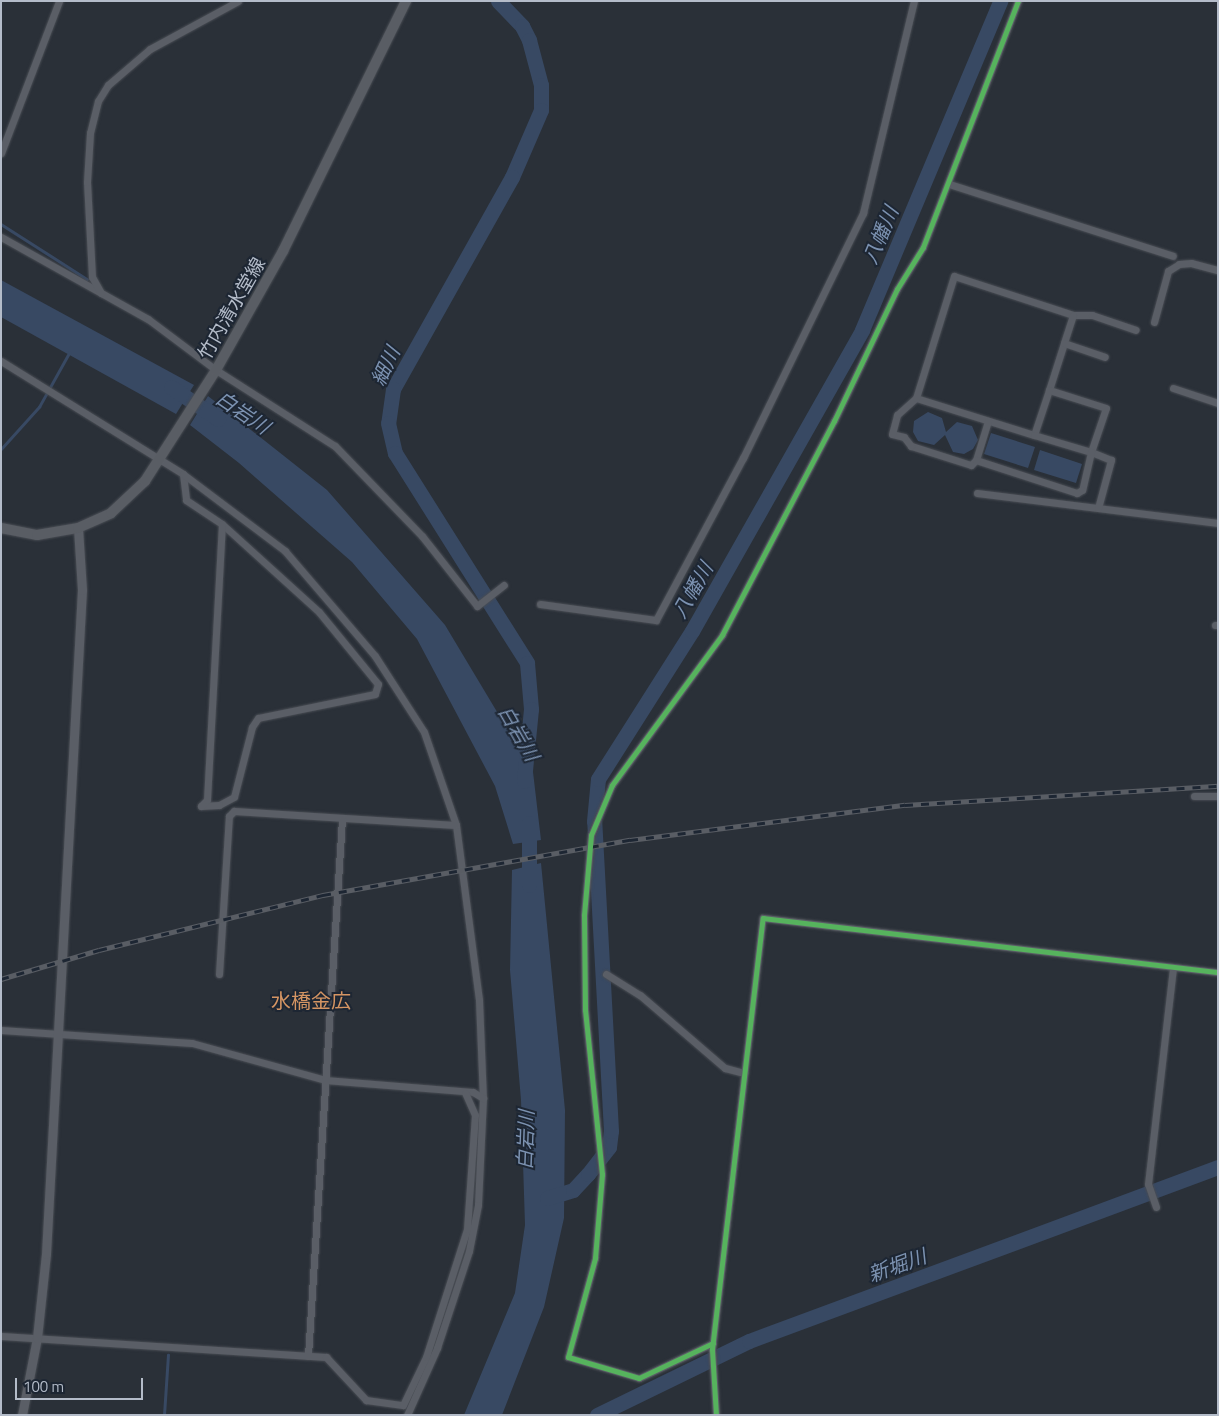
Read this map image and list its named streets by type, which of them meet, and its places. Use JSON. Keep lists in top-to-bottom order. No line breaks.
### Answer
{"streets":{"main road":["竹内清水堂線"]},"districts":["水橋金広"],"water":["八幡川","細川","白岩川","新堀川"],"scale_bar":"100 m"}
